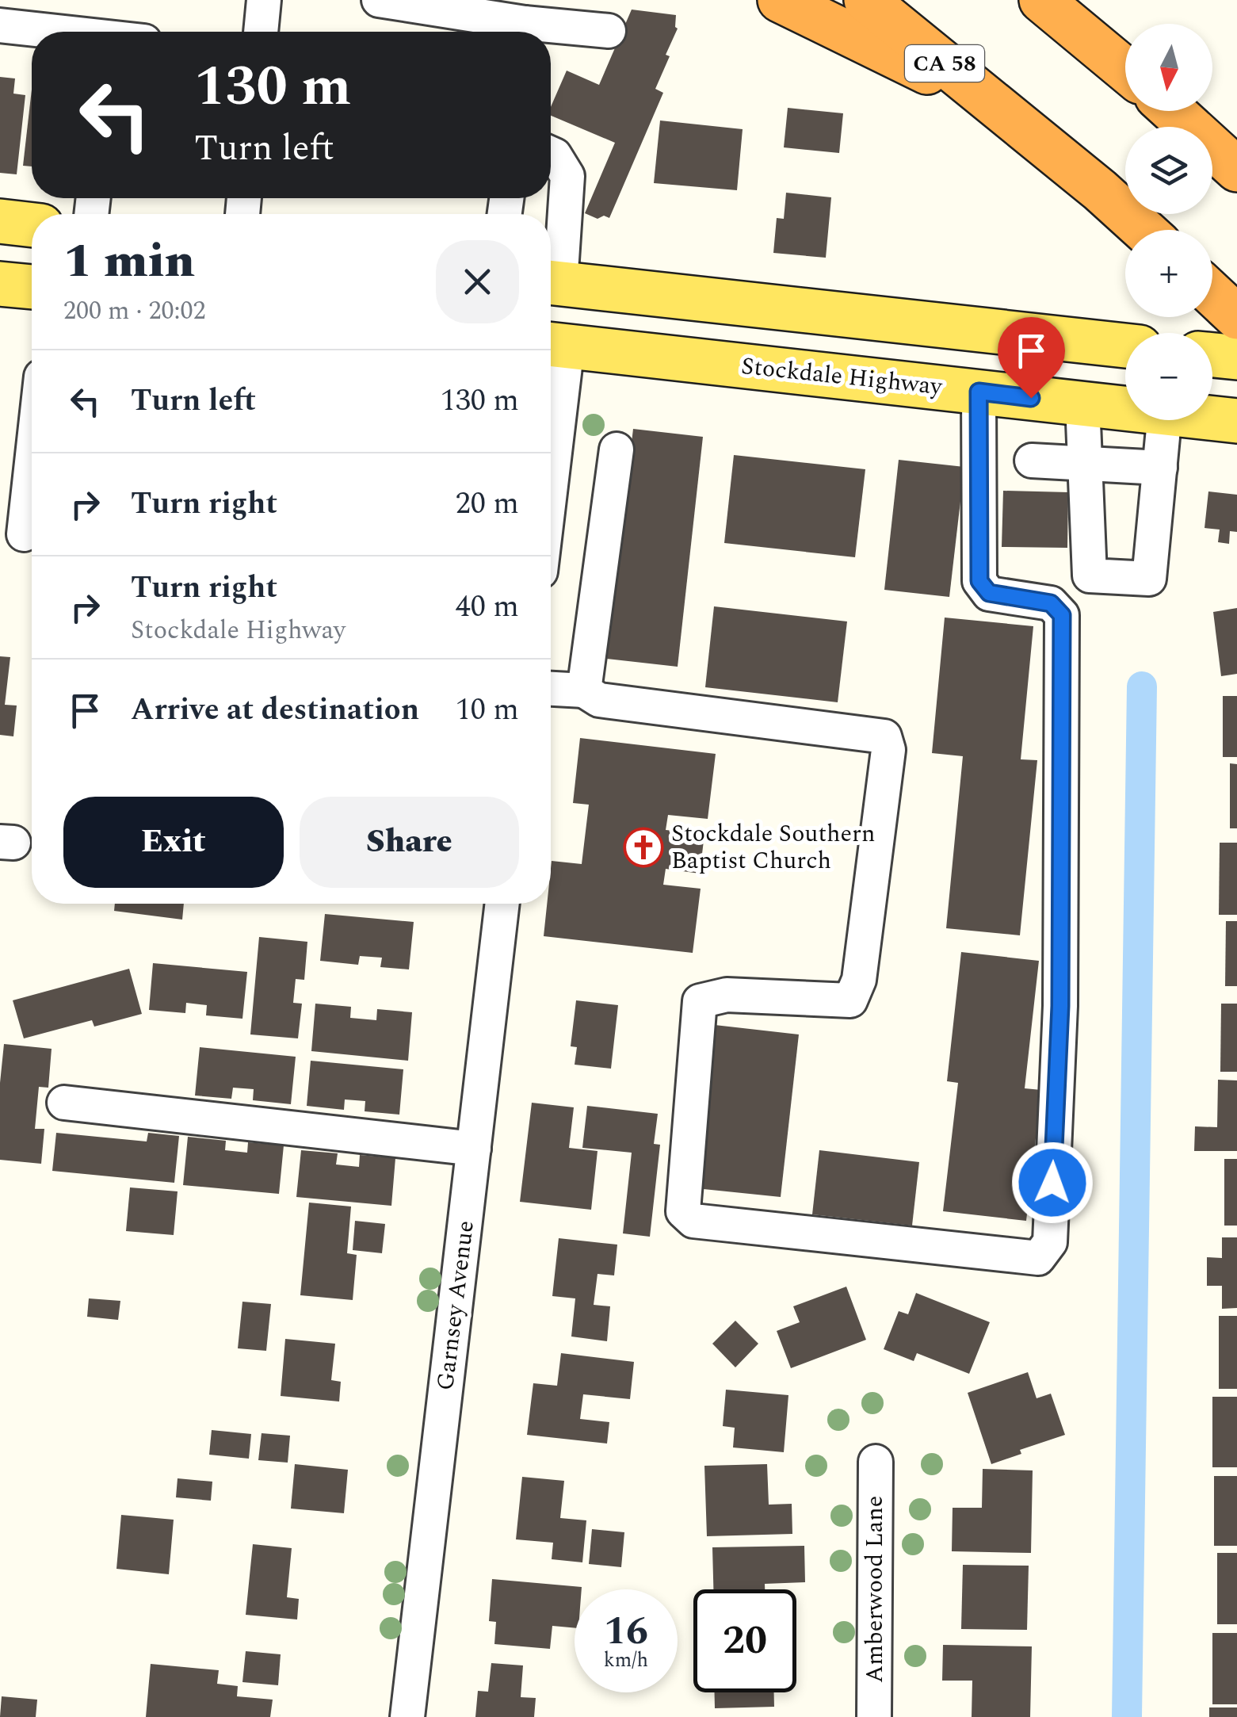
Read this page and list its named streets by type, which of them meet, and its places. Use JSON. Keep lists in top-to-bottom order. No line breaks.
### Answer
{"streets":{"highway":["CA 58"],"main road":["Stockdale Highway"],"street":["Garnsey Avenue","Amberwood Lane"]},"places":{"church":["Stockdale Southern Baptist Church"]},"north":"bottom","page":{"map_buttons":["+","−"],"turn":["130 m","Turn left"],"heading":["1 min","200 m · 20:02"],"list":[{"name":"Turn left","value":"130 m"},{"name":"Turn right","value":"20 m"},{"name":"Turn right","note":"Stockdale Highway","value":"40 m"},{"name":"Arrive at destination","value":"10 m"}],"buttons":["Exit","Share"],"speed":"16 km/h","limit":"20"}}
